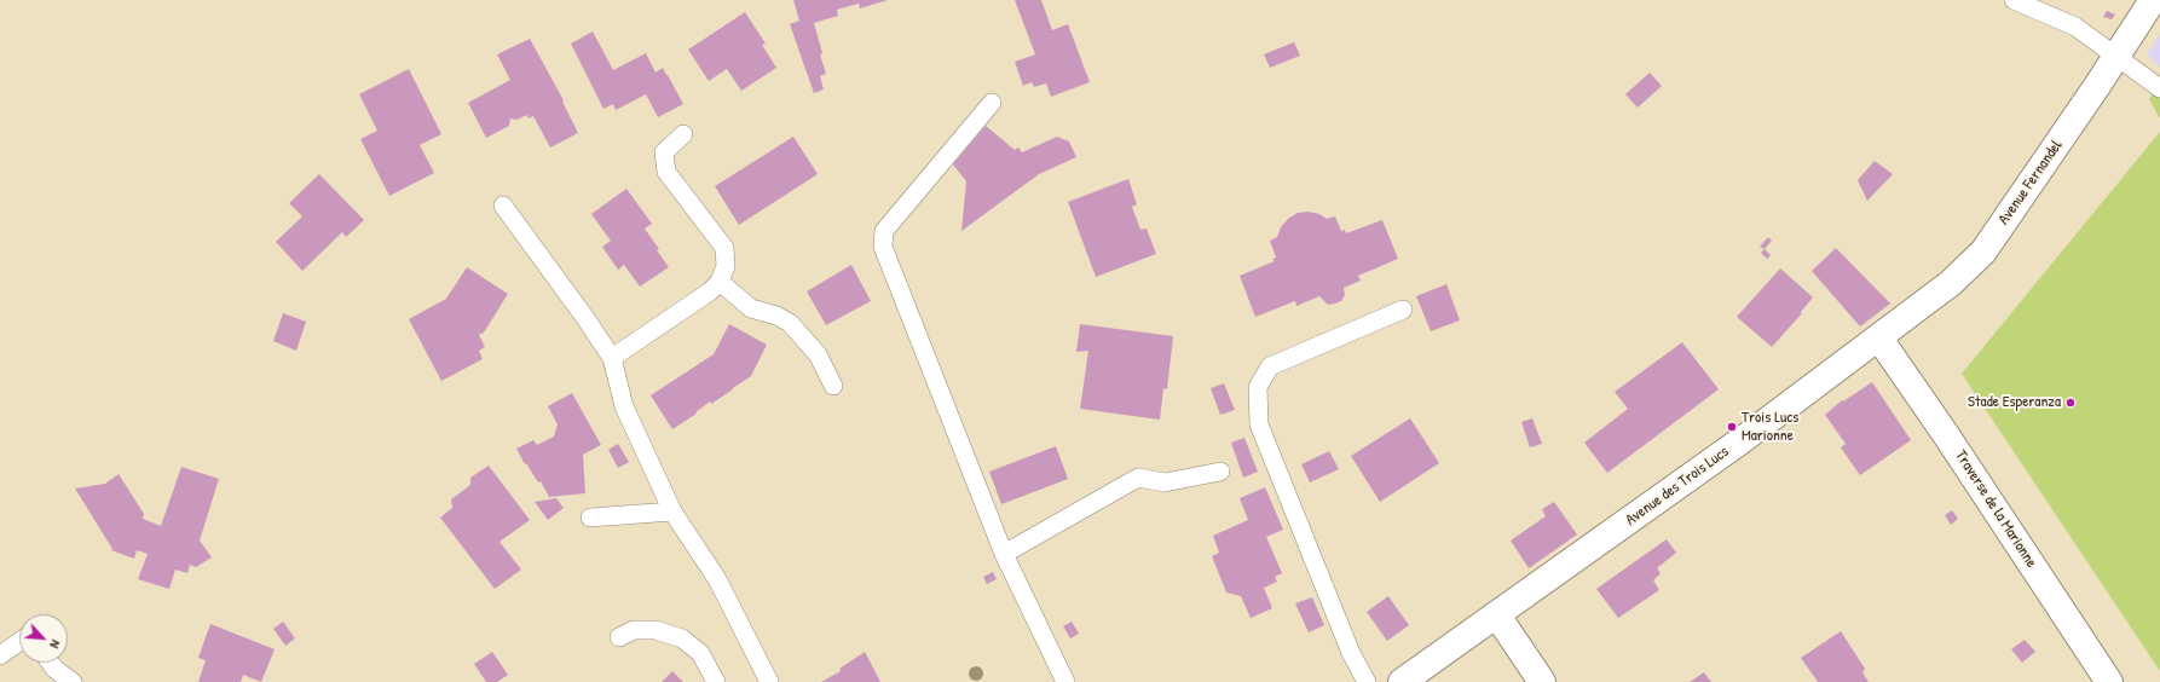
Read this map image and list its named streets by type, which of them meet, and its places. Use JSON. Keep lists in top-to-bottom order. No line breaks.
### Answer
{"streets":{"main road":["Avenue Fernandel","Avenue des Trois Lucs","Traverse de la Marionne"]},"crossings":[["Avenue Fernandel","Avenue des Trois Lucs"],["Avenue Fernandel","Traverse de la Marionne"],["Avenue des Trois Lucs","Traverse de la Marionne"]],"places":["Stade Esperanza","Trois Lucs Marionne"],"north":"bottom right"}
